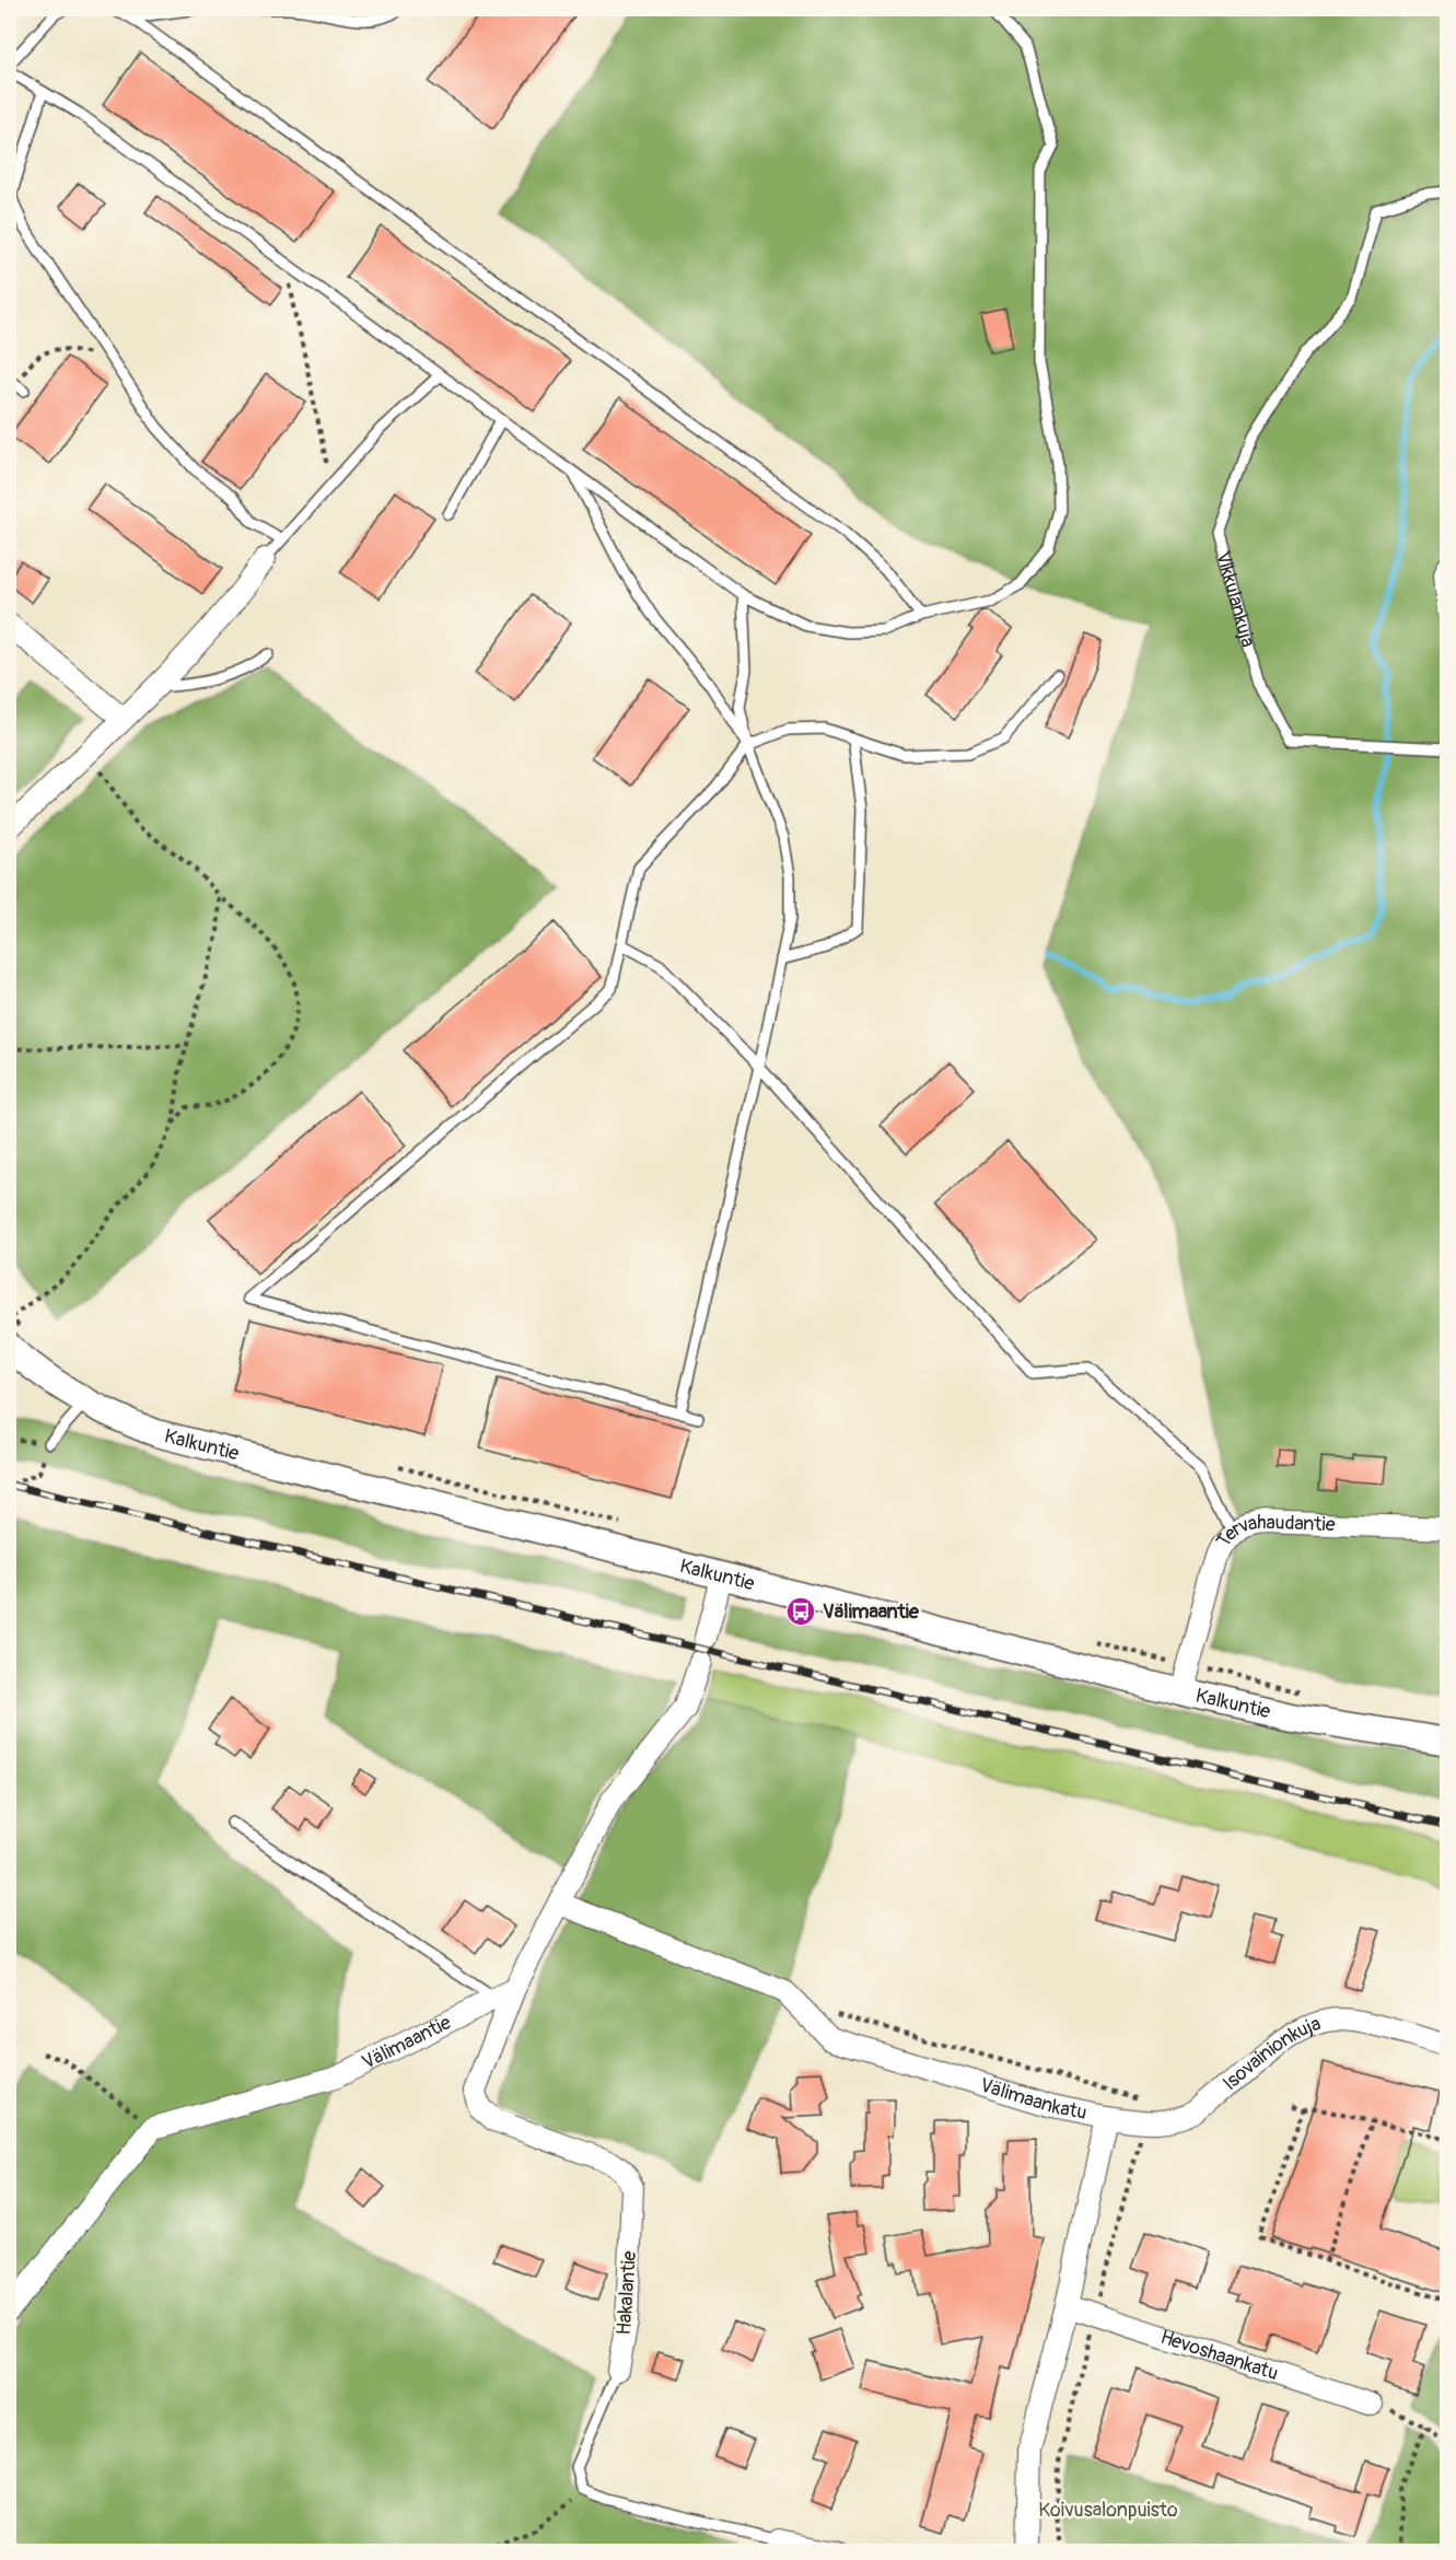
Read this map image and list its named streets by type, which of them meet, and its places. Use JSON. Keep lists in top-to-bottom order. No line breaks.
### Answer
{"streets":{"street":["Kalkuntie","Tervahaudantie","Välimaantie","Isovainionkuja","Välimaankatu","Hakalantie","Hevoshaankatu"],"lane":["Vikkulankuja"]},"crossings":[["Kalkuntie","Tervahaudantie"],["Välimaantie","Hakalantie"],["Isovainionkuja","Välimaankatu"],["Välimaankatu","Hevoshaankatu"]],"parks":["Koivusalonpuisto"],"places":{"bus stop":["Välimaantie"]}}
